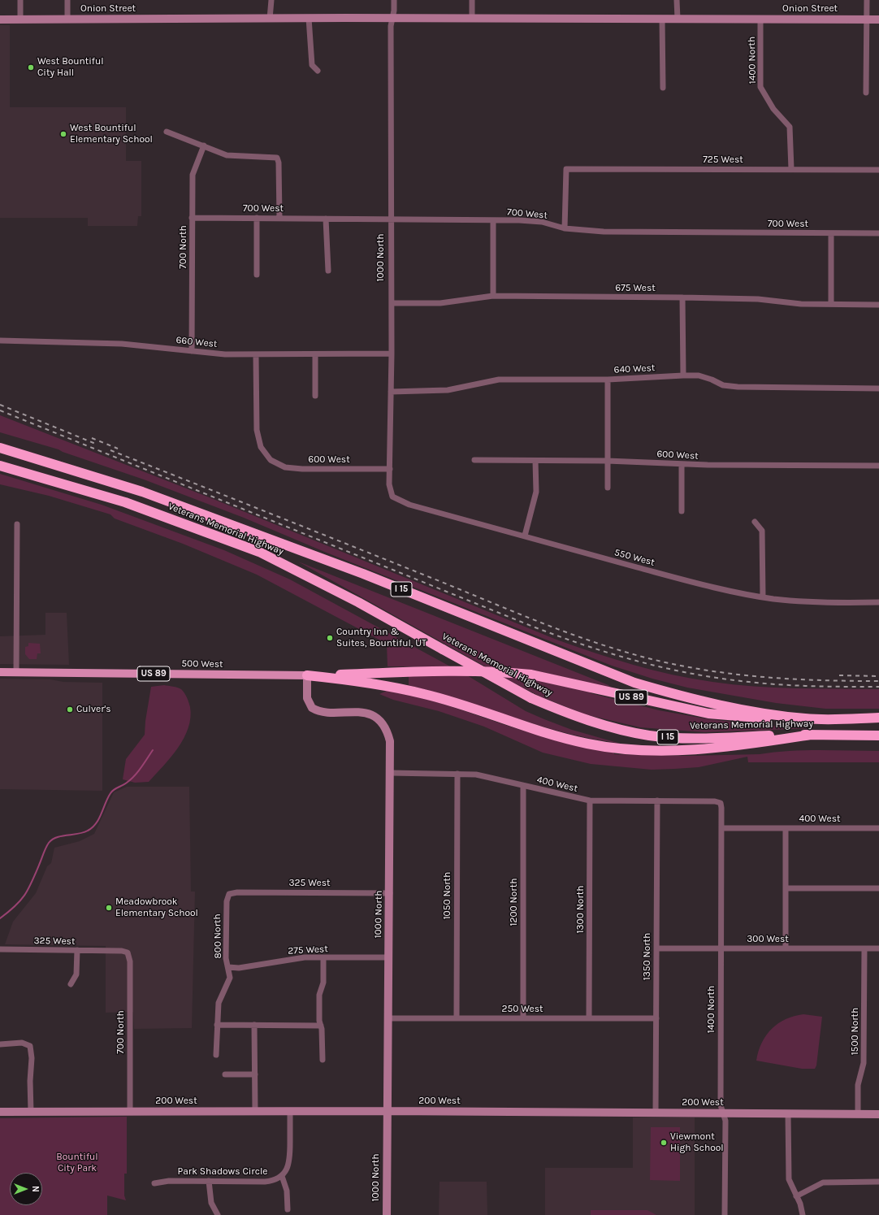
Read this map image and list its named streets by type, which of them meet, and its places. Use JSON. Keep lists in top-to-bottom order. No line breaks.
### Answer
{"streets":{"highway":["Veterans Memorial Highway","I 15","US 89"],"main road":["500 West"],"street":["Onion Street","1400 North","725 West","700 West","700 North","1000 North","675 West","660 West","640 West","600 West","550 West","400 West","325 West","1050 North","1200 North","1300 North","800 North","300 West","275 West","1350 North","250 West","1500 North","200 West","Park Shadows Circle"]},"crossings":[["Onion Street","1400 North"],["Onion Street","1000 North"],["1400 North","725 West"],["1400 North","400 West"],["1400 North","300 West"],["1400 North","200 West"],["725 West","700 West"],["700 West","700 North"],["700 West","1000 North"],["700 North","660 West"],["700 North","325 West"],["700 North","200 West"],["1000 North","675 West"],["1000 North","660 West"],["1000 North","640 West"],["1000 North","600 West"],["1000 North","550 West"],["1000 North","500 West"],["1000 North","US 89"],["1000 North","400 West"],["1000 North","325 West"],["1000 North","275 West"],["1000 North","250 West"],["1000 North","200 West"],["660 West","600 West"],["Veterans Memorial Highway","US 89"],["500 West","US 89"],["400 West","1050 North"],["400 West","1200 North"],["400 West","1300 North"],["400 West","1350 North"],["325 West","800 North"],["1050 North","250 West"],["1200 North","250 West"],["1300 North","250 West"],["800 North","275 West"],["300 West","1350 North"],["300 West","1500 North"],["1350 North","250 West"],["1350 North","200 West"],["1500 North","200 West"],["200 West","Park Shadows Circle"]],"parks":["Bountiful City Park"],"places":["West Bountiful City Hall","West Bountiful Elementary School","Country Inn & Suites, Bountiful, UT","Culver's","Meadowbrook Elementary School","Viewmont High School"],"north":"right"}
